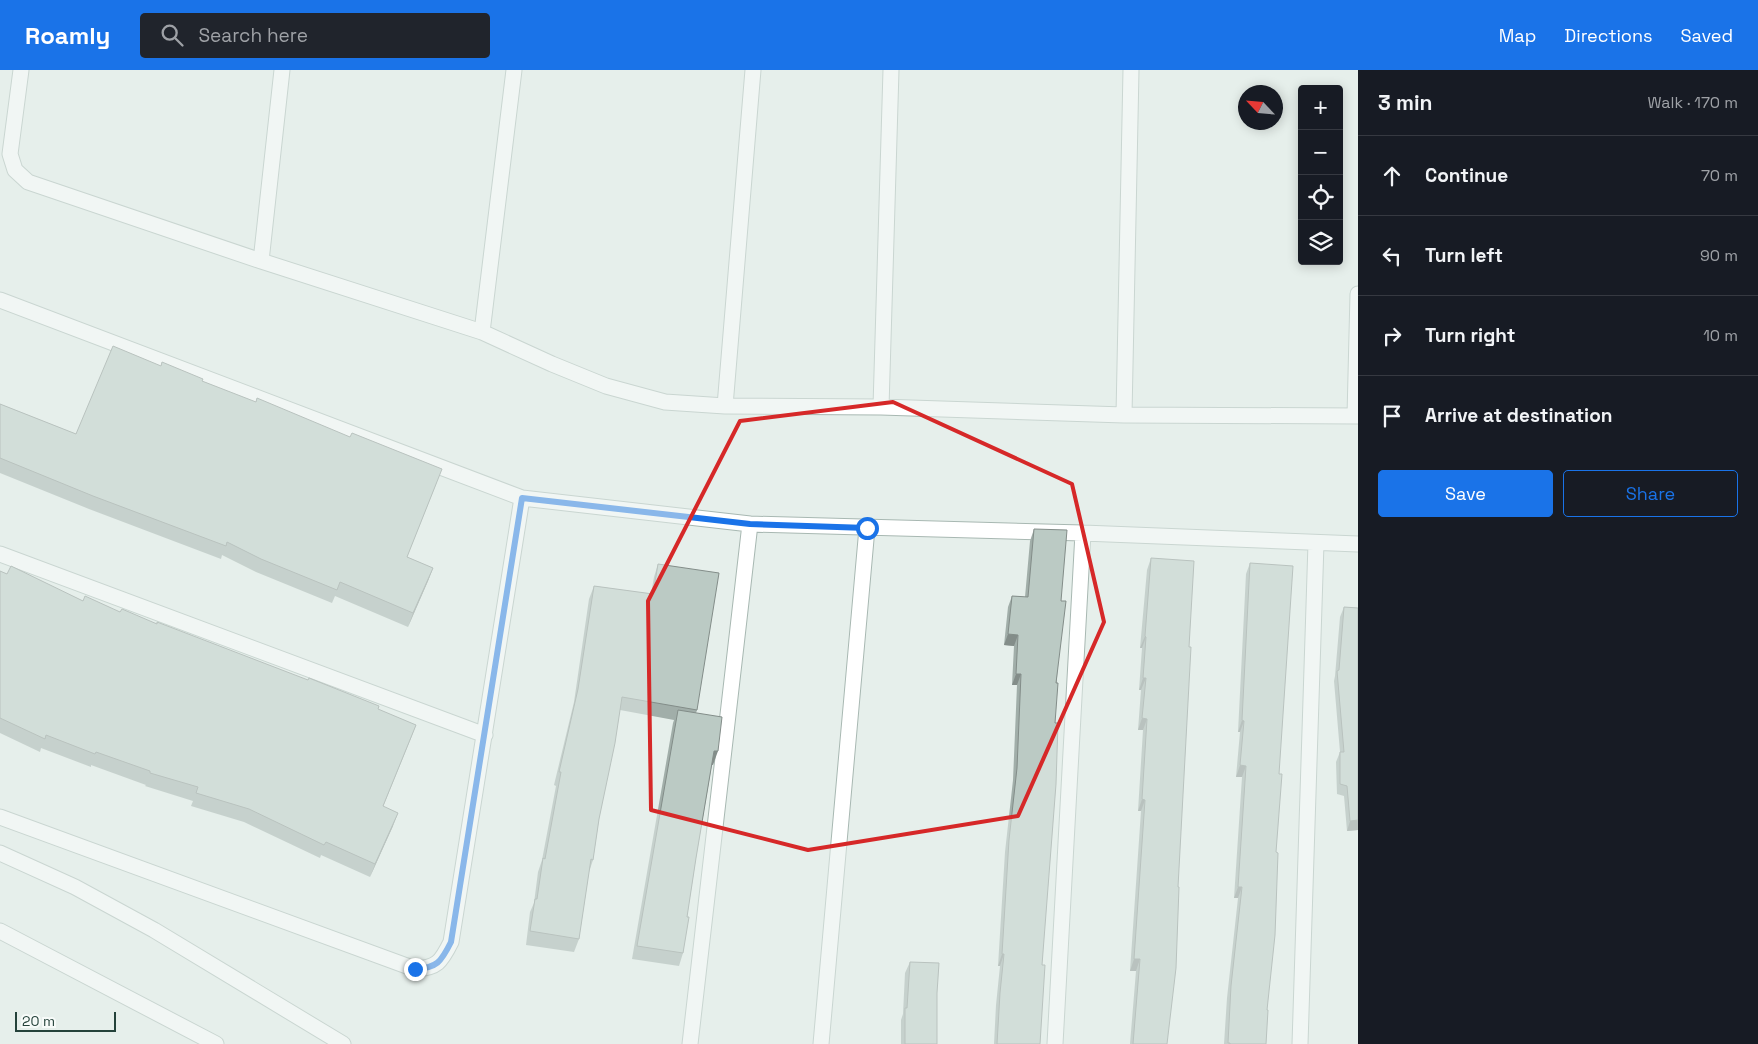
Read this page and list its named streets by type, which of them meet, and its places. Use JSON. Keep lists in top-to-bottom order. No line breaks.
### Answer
{"scale_bar":"20 m","north":"top left","page":{"header":"Roamly","search":"Search here","nav":["Map","Directions","Saved"],"heading":["3 min","Walk · 170 m"],"map_buttons":["+","−"],"list":[["Continue","70 m"],["Turn left","90 m"],["Turn right","10 m"],"Arrive at destination"],"buttons":["Save","Share"],"scale":"20 m"}}
